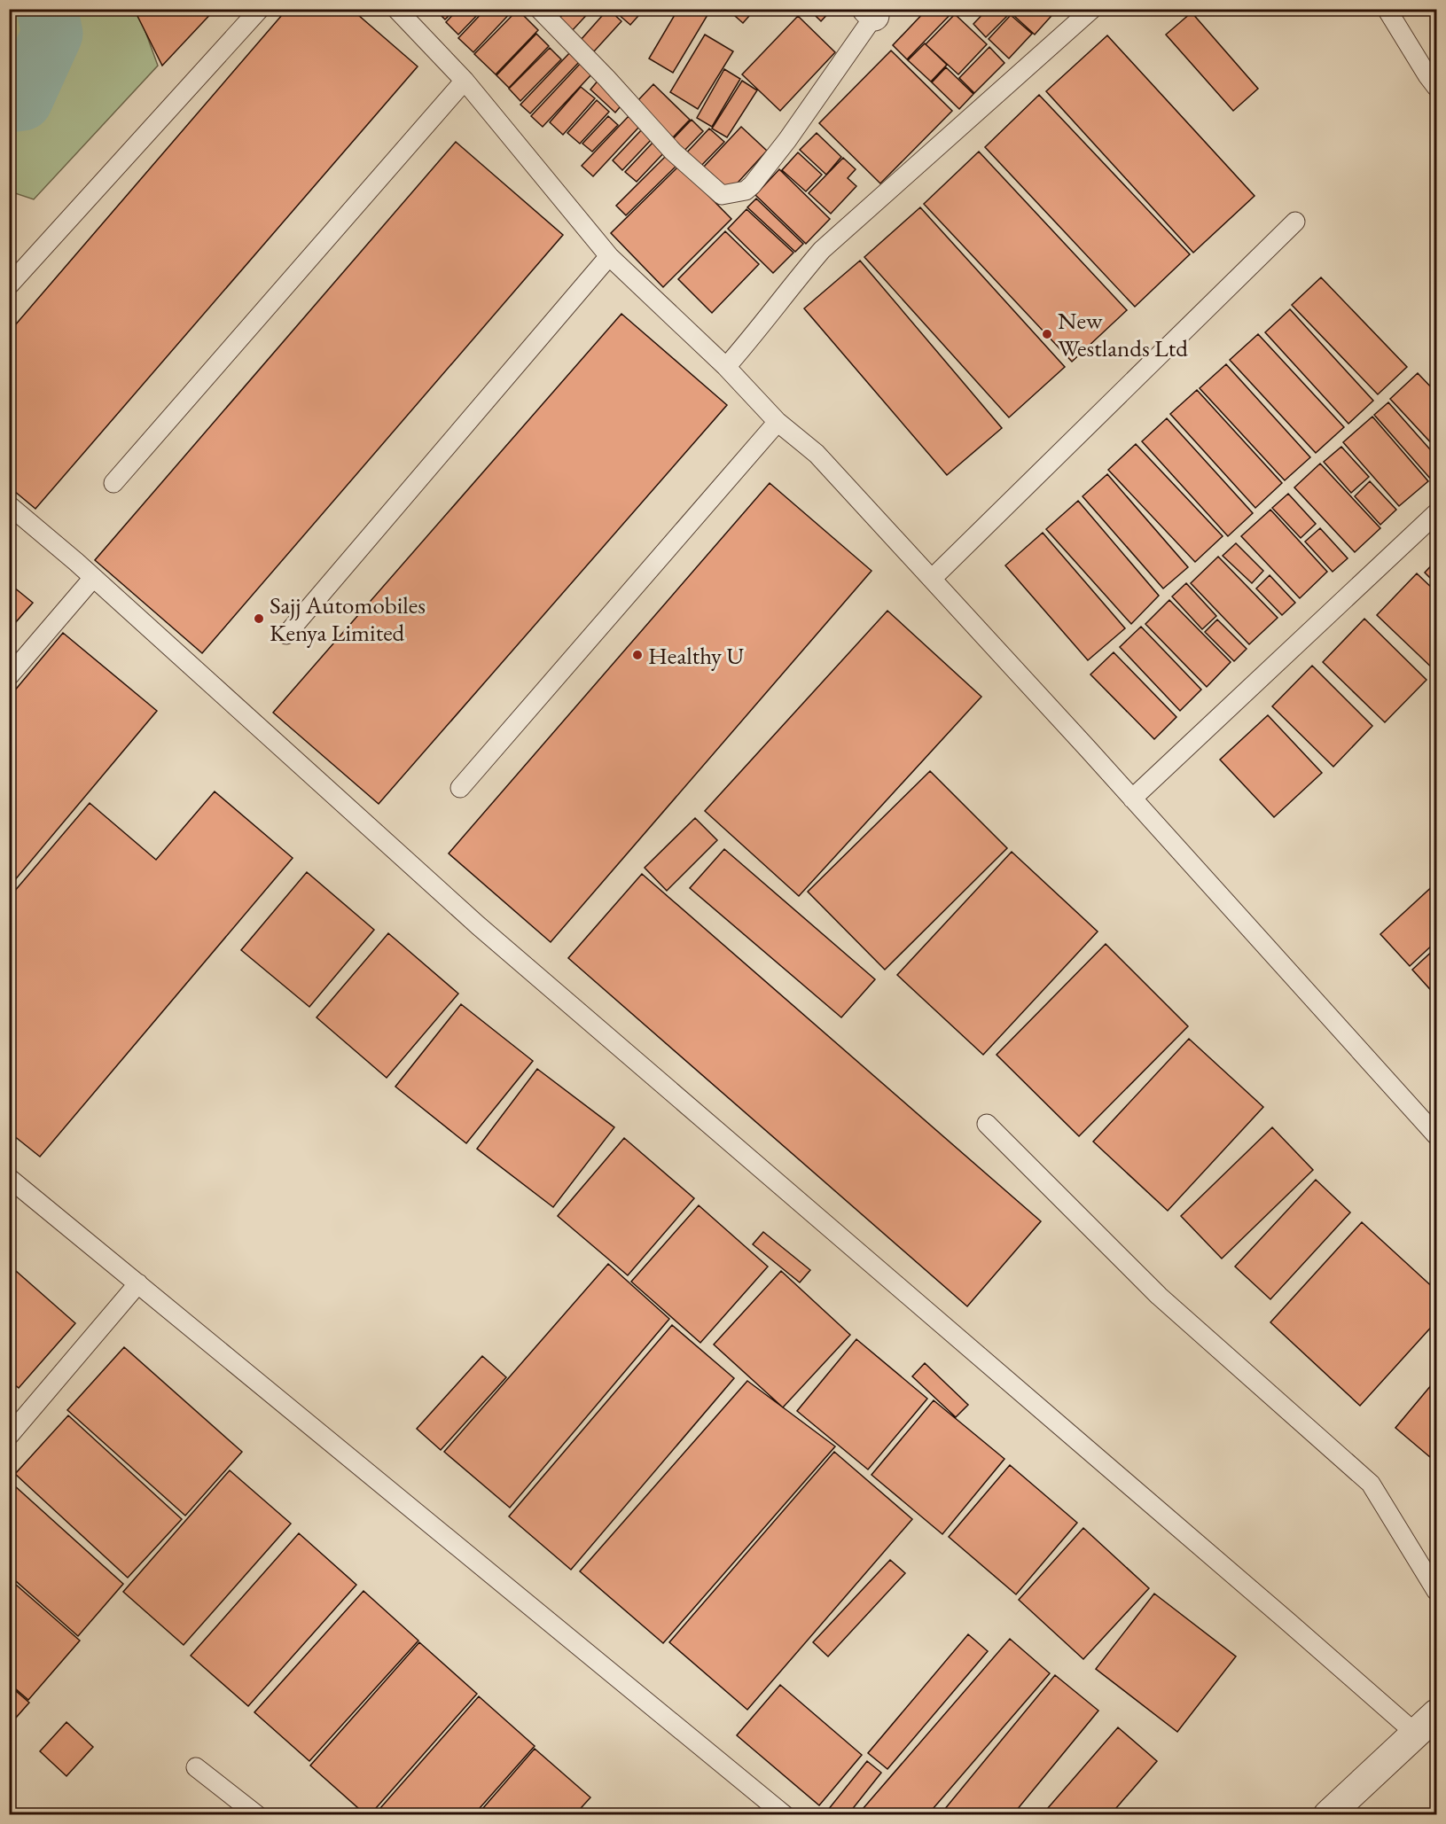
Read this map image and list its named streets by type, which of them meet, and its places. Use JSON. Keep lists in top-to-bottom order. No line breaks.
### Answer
{"places":["New Westlands Ltd","Sajj Automobiles Kenya Limited","Healthy U"]}
